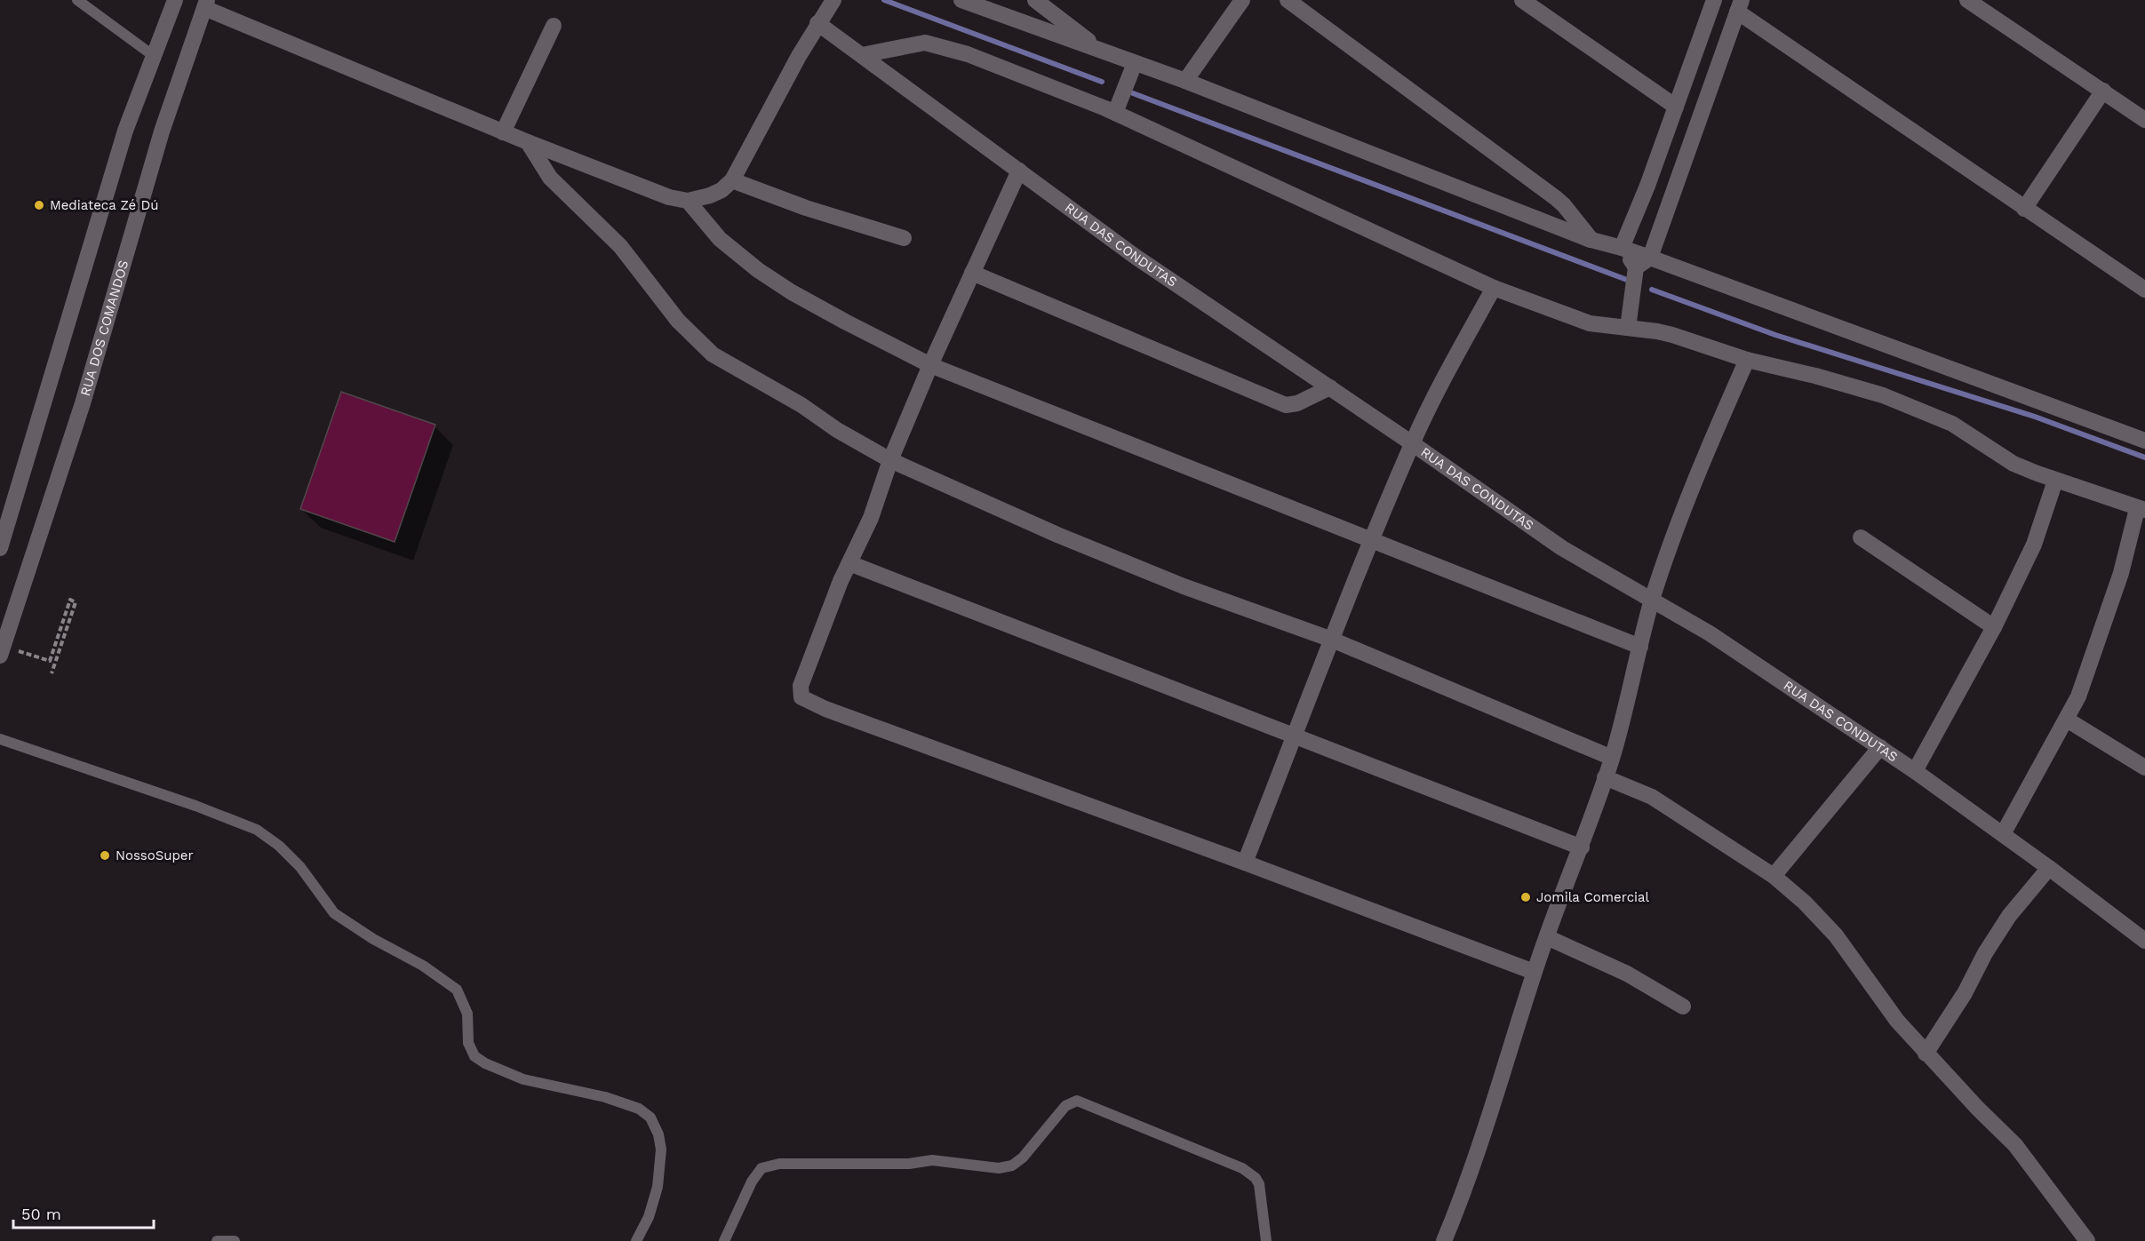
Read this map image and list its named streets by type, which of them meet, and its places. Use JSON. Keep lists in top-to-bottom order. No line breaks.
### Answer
{"streets":{"street":["RUA DAS CONDUTAS","RUA DOS COMANDOS"]},"places":["Mediateca Zé Dú","NossoSuper","Jomila Comercial"],"scale_bar":"50 m"}
